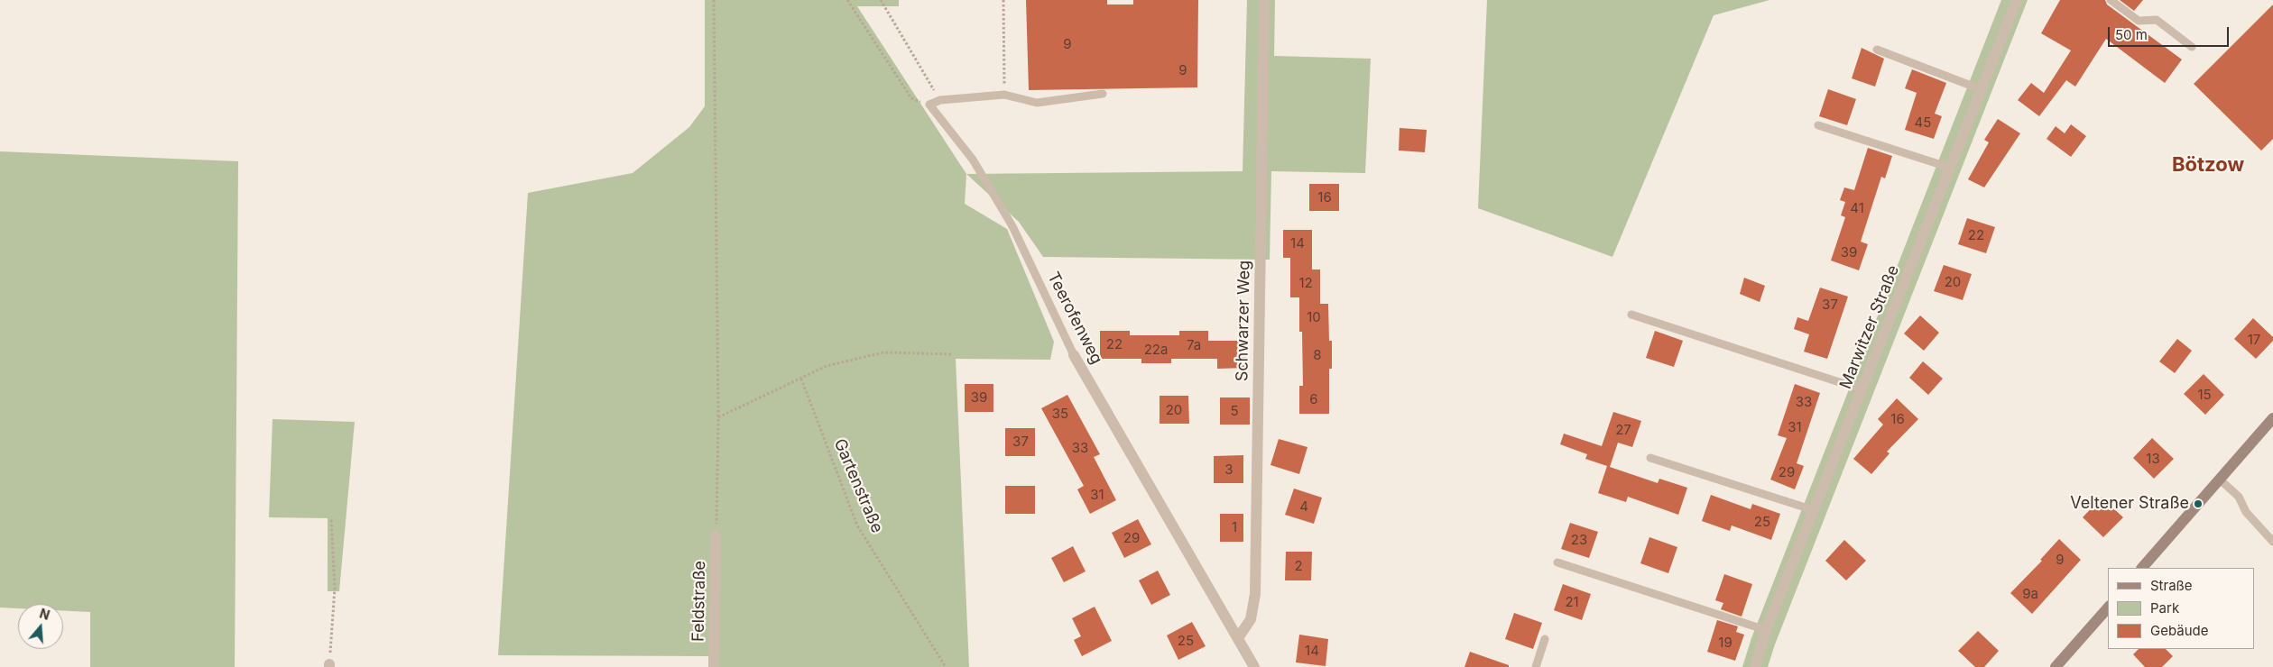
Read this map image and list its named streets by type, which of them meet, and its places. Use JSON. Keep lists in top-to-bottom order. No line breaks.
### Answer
{"streets":{"street":["Teerofenweg","Schwarzer Weg","Marwitzer Straße","Feldstraße"],"path":["Gartenstraße"]},"crossings":[["Teerofenweg","Schwarzer Weg"]],"districts":["Bötzow"],"places":["Veltener Straße"],"house_numbers":["9","9","45","16","41","22","14","39","20","12","37","10","17","22","7a","22a","8","15","39","6","33","20","5","35","16","31","27","37","33","13","3","29","31","4","25","1","29","23","9","2","9a","21","25","19","14"],"legend":["Straße","Park","Gebäude"],"scale_bar":"50 m","north":"top"}
